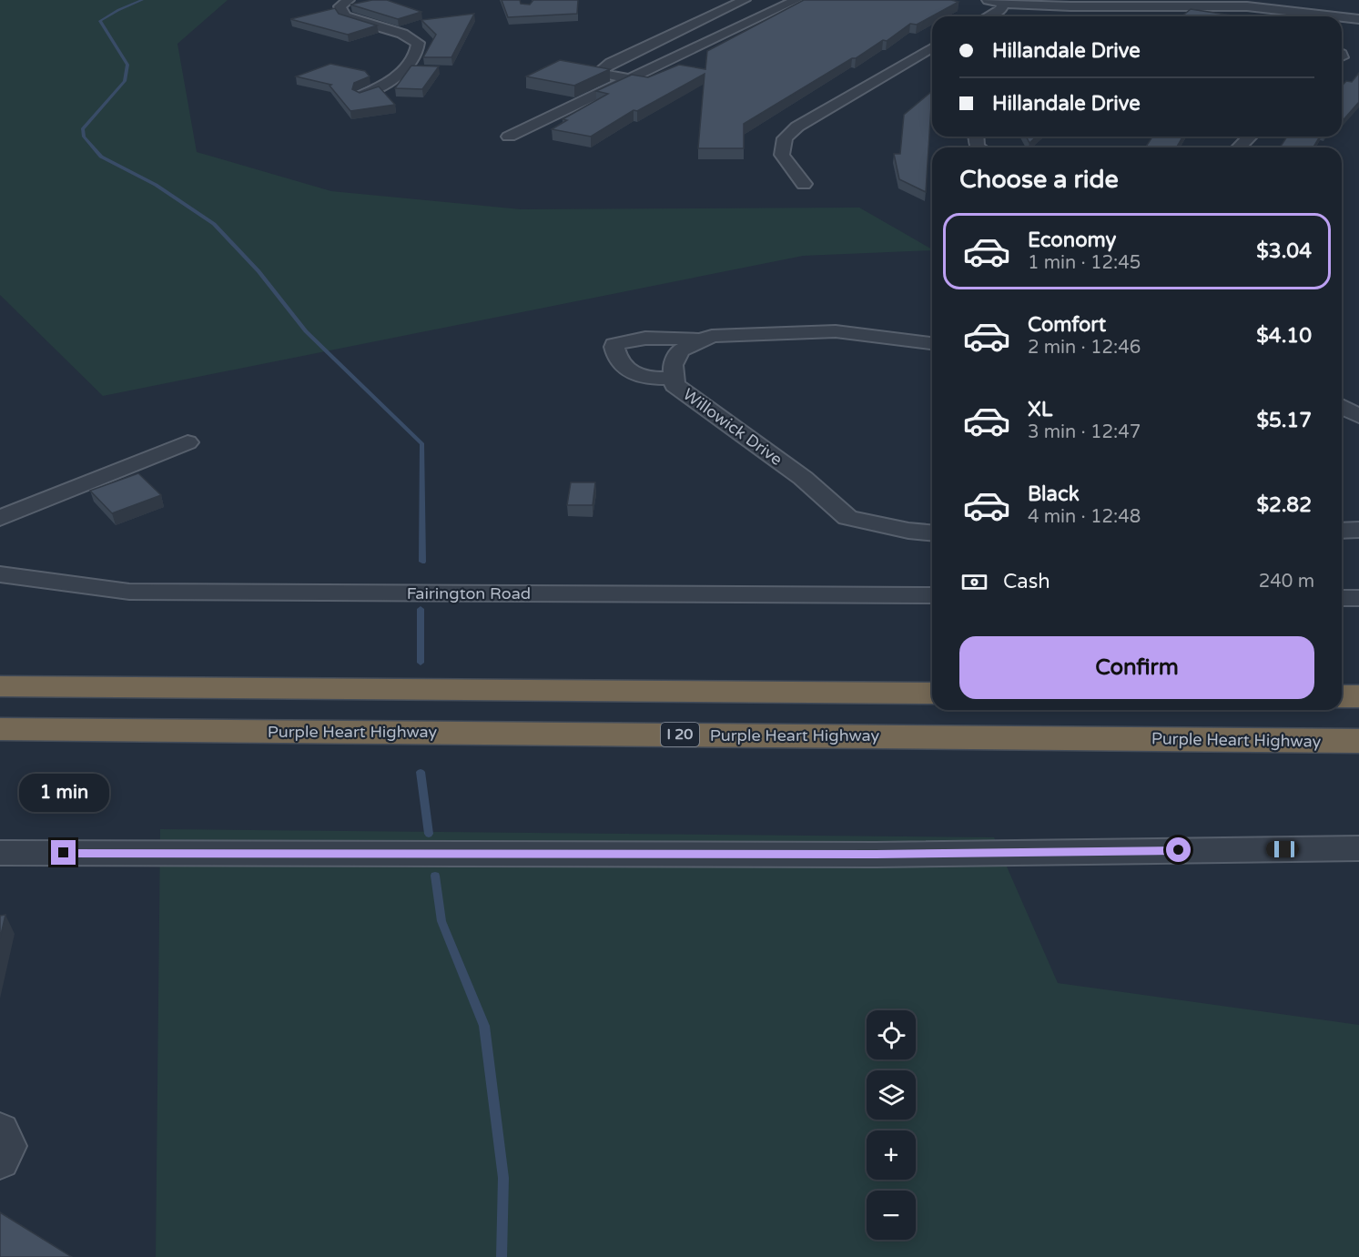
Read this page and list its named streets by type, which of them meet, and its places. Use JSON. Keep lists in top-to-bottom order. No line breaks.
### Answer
{"streets":{"highway":["Purple Heart Highway","I 20"],"street":["Willowick Drive","Fairington Road"]},"page":{"banner":["Hillandale Drive","Hillandale Drive"],"heading":"Choose a ride","list":[{"name":"Economy","note":"1 min · 12:45","value":"$3.04"},{"name":"Comfort","note":"2 min · 12:46","value":"$4.10"},{"name":"XL","note":"3 min · 12:47","value":"$5.17"},{"name":"Black","note":"4 min · 12:48","value":"$2.82"}],"pay":["Cash","240 m"],"buttons":"Confirm","bubble":"1 min","map_buttons":["+","−"]}}
